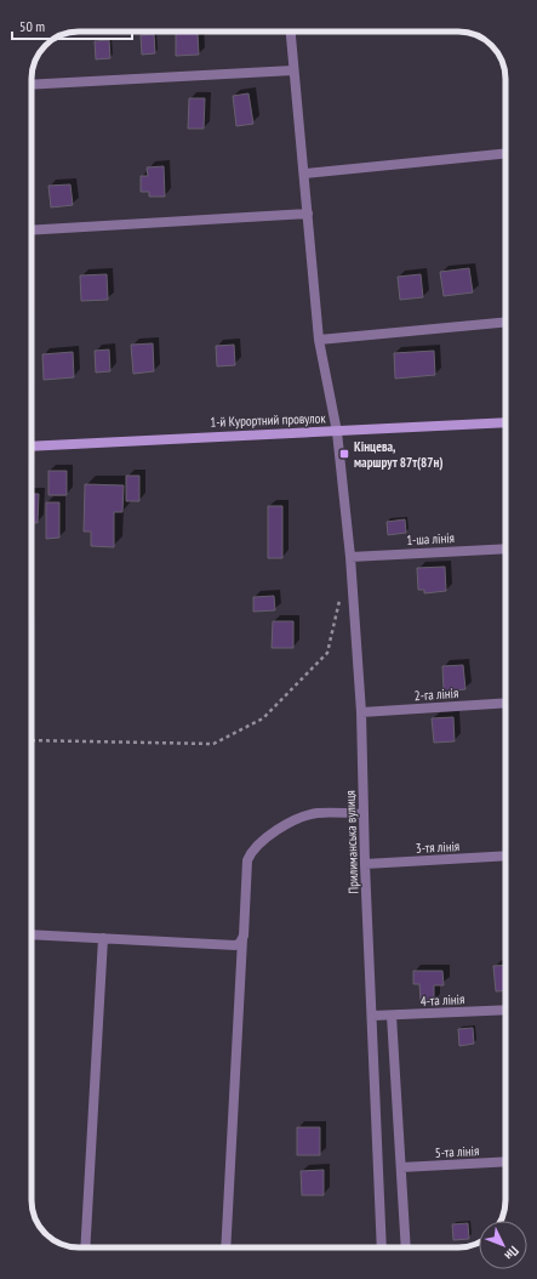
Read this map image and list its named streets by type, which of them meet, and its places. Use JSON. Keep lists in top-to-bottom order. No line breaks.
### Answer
{"streets":{"street":["1-й Курортний провулок","1-ша лінія","2-га лінія","Прилиманська вулиця","3-тя лінія","4-та лінія","5-та лінія"]},"crossings":[["1-й Курортний провулок","Прилиманська вулиця"],["1-ша лінія","Прилиманська вулиця"],["2-га лінія","Прилиманська вулиця"],["Прилиманська вулиця","3-тя лінія"],["Прилиманська вулиця","4-та лінія"]],"places":{"transit":["Кінцева, маршрут 87т(87н)"]},"scale_bar":"50 m","north":"bottom right"}
